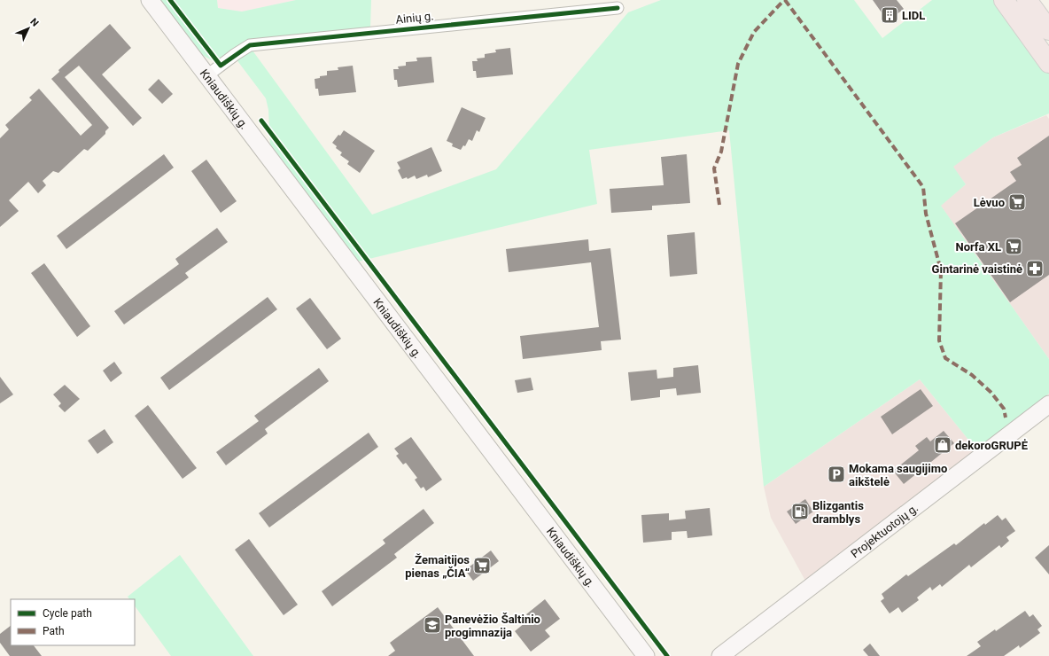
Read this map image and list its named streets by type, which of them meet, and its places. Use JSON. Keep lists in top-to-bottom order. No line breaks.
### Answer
{"streets":{"main road":["Kniaudiškių g.","Projektuotojų g."],"street":["Ainių g."]},"crossings":[["Ainių g.","Kniaudiškių g."]],"places":{"building":["LIDL"],"supermarket":["Lėvuo","Norfa XL","Žemaitijos pienas „ČIA“"],"pharmacy":["Gintarinė vaistinė"],"shop":["dekoroGRUPĖ"],"parking":["Mokama saugijimo aikštelė"],"fuel station":["Blizgantis dramblys"],"school or university":["Panevėžio Šaltinio progimnazija"]},"legend":["Cycle path","Path"],"north":"top right"}
